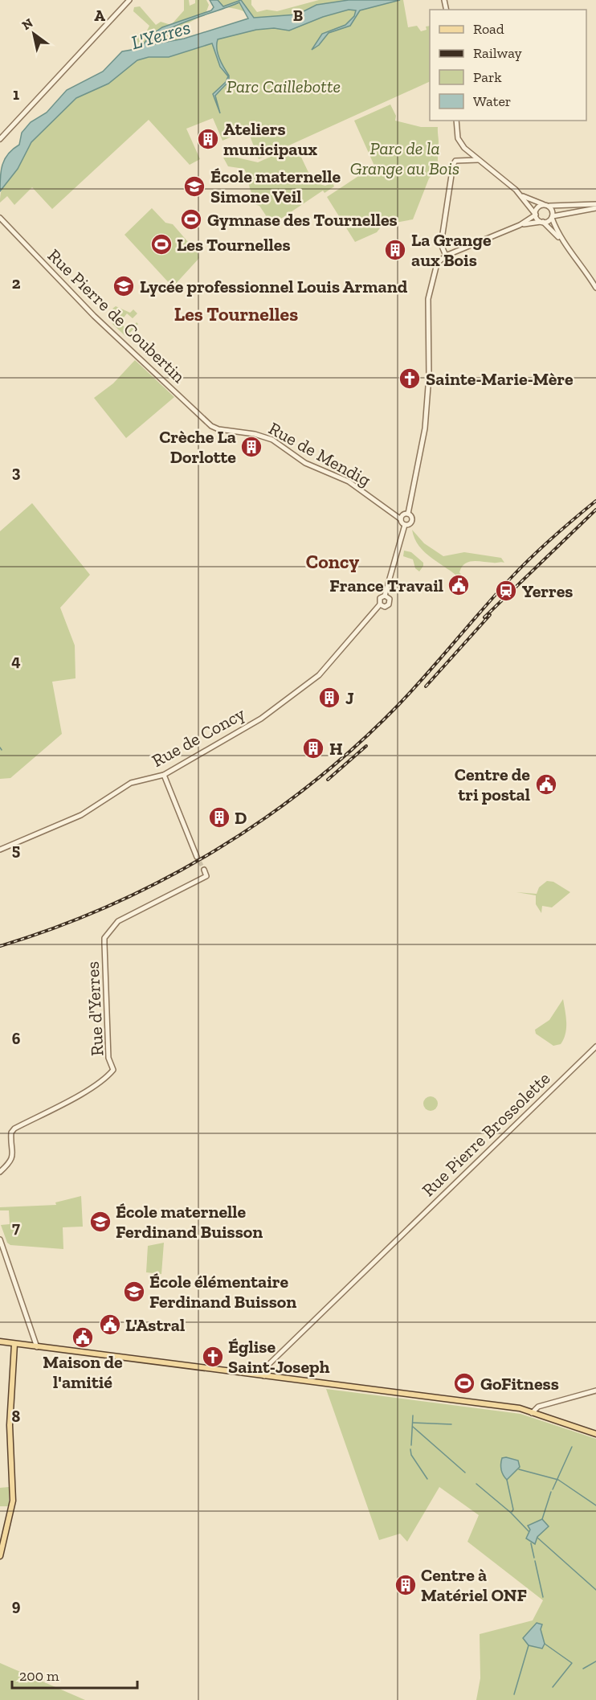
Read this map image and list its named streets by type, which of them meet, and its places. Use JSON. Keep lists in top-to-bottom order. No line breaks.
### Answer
{"streets":{"street":["Rue Pierre de Coubertin","Rue de Mendig","Rue de Concy","Rue d'Yerres","Rue Pierre Brossolette"]},"crossings":[["Rue Pierre de Coubertin","Rue de Mendig"],["Rue de Mendig","Rue de Concy"]],"districts":["Les Tournelles","Concy"],"water":["L'Yerres"],"parks":["Parc Caillebotte","Parc de la Grange au Bois"],"places":{"building":["Ateliers municipaux","La Grange aux Bois","Crèche La Dorlotte","J","H","D","Centre à Matériel ONF"],"school or university":["École maternelle Simone Veil","Lycée professionnel Louis Armand","École maternelle Ferdinand Buisson","École élémentaire Ferdinand Buisson"],"sports":["Gymnase des Tournelles","Les Tournelles","GoFitness"],"church":["Sainte-Marie-Mère","Église Saint-Joseph"],"public building":["France Travail","Centre de tri postal","L'Astral","Maison de l'amitié"],"station":["Yerres"]},"legend":["Road","Railway","Park","Water"],"scale_bar":"200 m","north":"top left","grid":{"columns":["A","B"],"rows":["1","2","3","4","5","6","7","8","9"]}}
